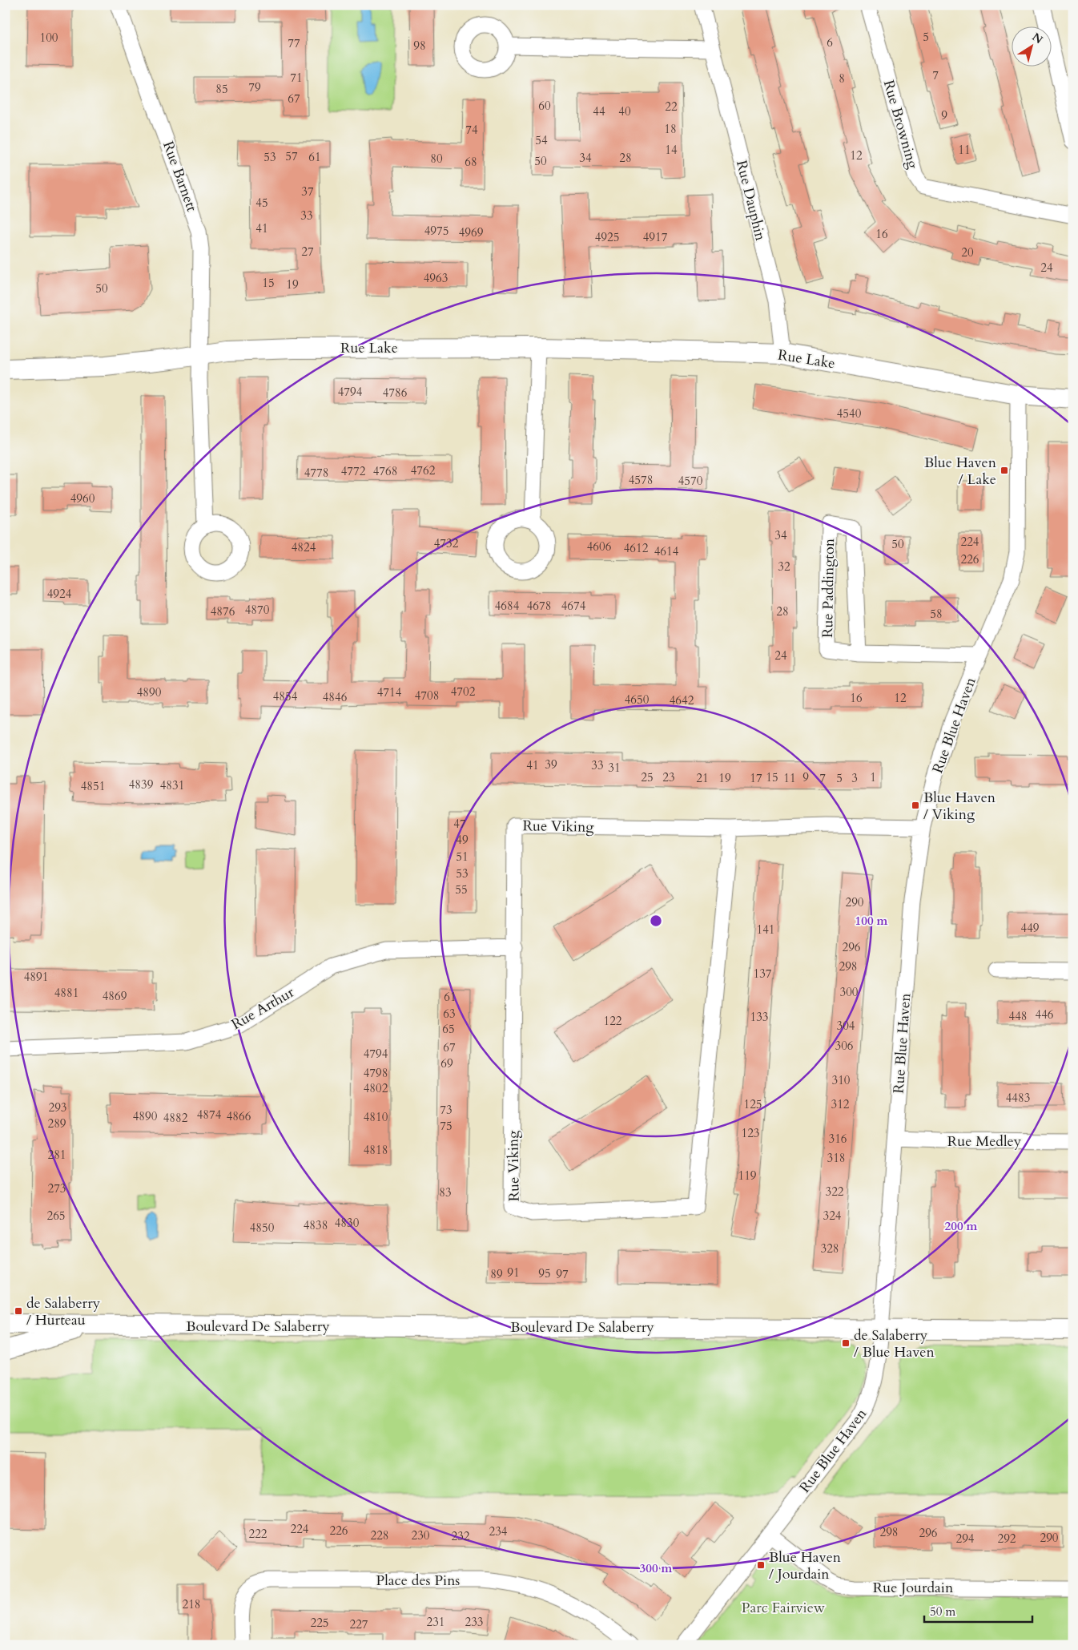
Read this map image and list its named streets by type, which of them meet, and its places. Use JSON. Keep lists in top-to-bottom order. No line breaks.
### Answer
{"streets":{"street":["Rue Browning","Rue Barnett","Rue Dauphin","Rue Lake","Rue Paddington","Rue Blue Haven","Rue Viking","Rue Arthur","Rue Medley","Boulevard De Salaberry","Place des Pins","Rue Jourdain"]},"crossings":[["Rue Barnett","Rue Lake"],["Rue Dauphin","Rue Lake"],["Rue Lake","Rue Blue Haven"],["Rue Paddington","Rue Blue Haven"],["Rue Blue Haven","Rue Viking"],["Rue Blue Haven","Rue Medley"],["Rue Blue Haven","Boulevard De Salaberry"],["Rue Blue Haven","Rue Jourdain"],["Rue Viking","Rue Arthur"]],"parks":["Parc Fairview"],"places":{"transit":["Blue Haven / Lake","Blue Haven / Viking","de Salaberry / Hurteau","de Salaberry / Blue Haven","Blue Haven / Jourdain"]},"house_numbers":["5","100","6","77","98","7","71","8","79","85","67","60","22","44","40","9","18","74","54","14","11","12","57","53","61","34","28","80","50","68","37","45","33","41","4975","4969","16","4925","4917","27","20","24","4963","15","19","50","4794","4786","4540","4762","4772","4768","4778","4578","4570","4960","34","224","4732","50","4606","4824","4612","4614","226","32","4924","4684","4678","4674","4870","4876","28","58","24","4702","4890","4714","4708","4854","4846","16","12","4650","4642","39","41","33","31","25","23","15","9","1","21","19","17","11","7","5","3","4839","4831","4851","47","49","51","53","55","290","449","141","296","298","137","4891","300","4881","4869","61","63","446","448","133","122","304","65","306","67","4794","69","4798","310","4802","4483","125","312","293","73","4874","4890","4866","4810","4882","289","75","123","316","4818","281","318","119","273","322","83","265","324","4830","4838","4850","328","91","95","89","97","224","226","234","298","296","222","228","230","232","290","294","292","218","231","233","225","227"],"scale_bar":"50 m","north":"top right","rings":["100 m","200 m","300 m"]}
